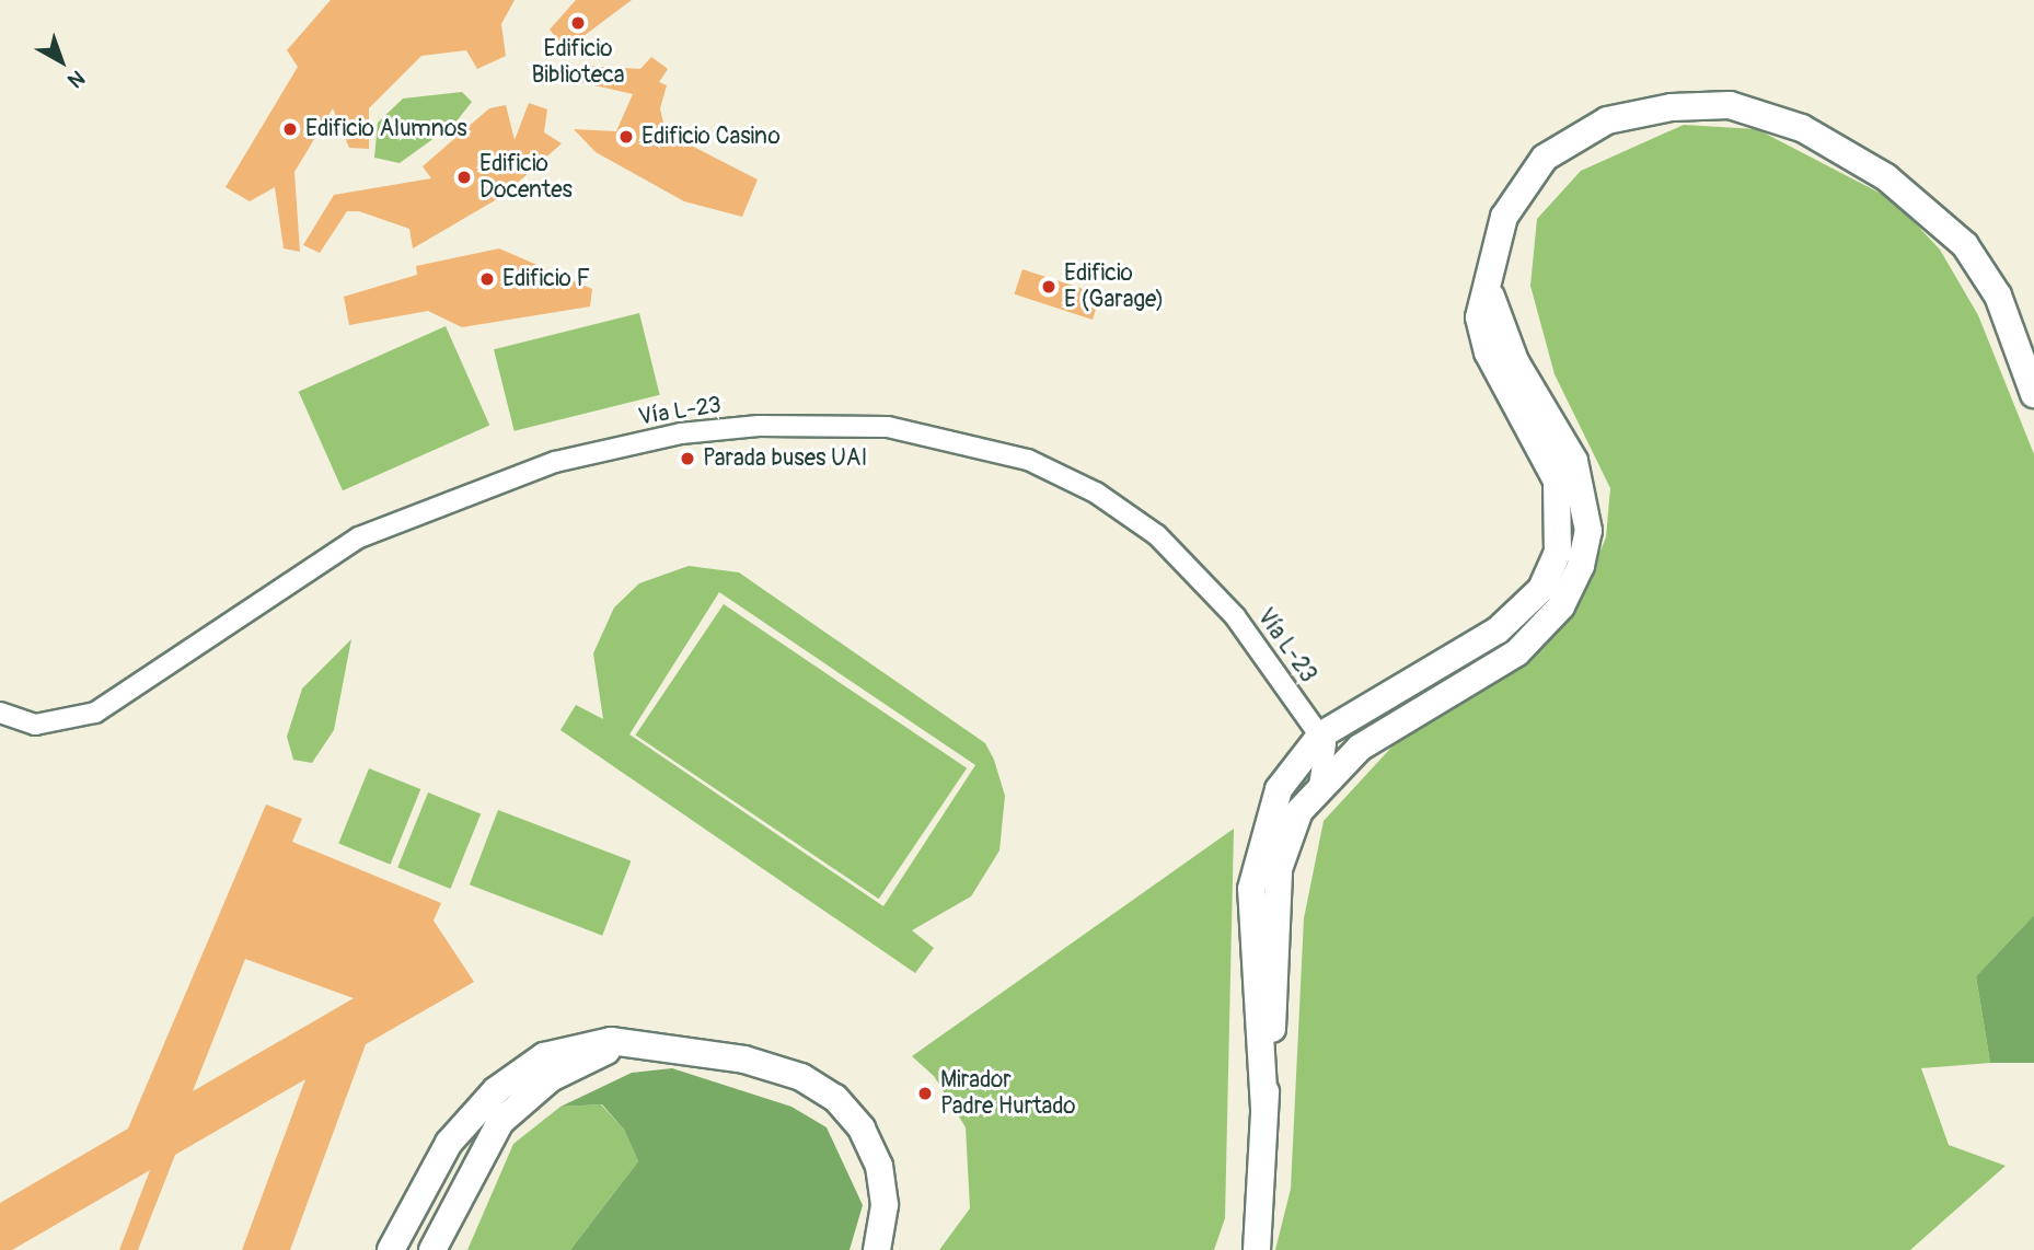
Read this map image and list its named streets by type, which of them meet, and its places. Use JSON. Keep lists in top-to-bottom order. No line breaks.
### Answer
{"streets":{"street":["Vía L-23"]},"places":["Edificio Biblioteca","Edificio Alumnos","Edificio Casino","Edificio Docentes","Edificio F","Edificio E (Garage)","Parada buses UAI","Mirador Padre Hurtado"],"north":"bottom right"}
